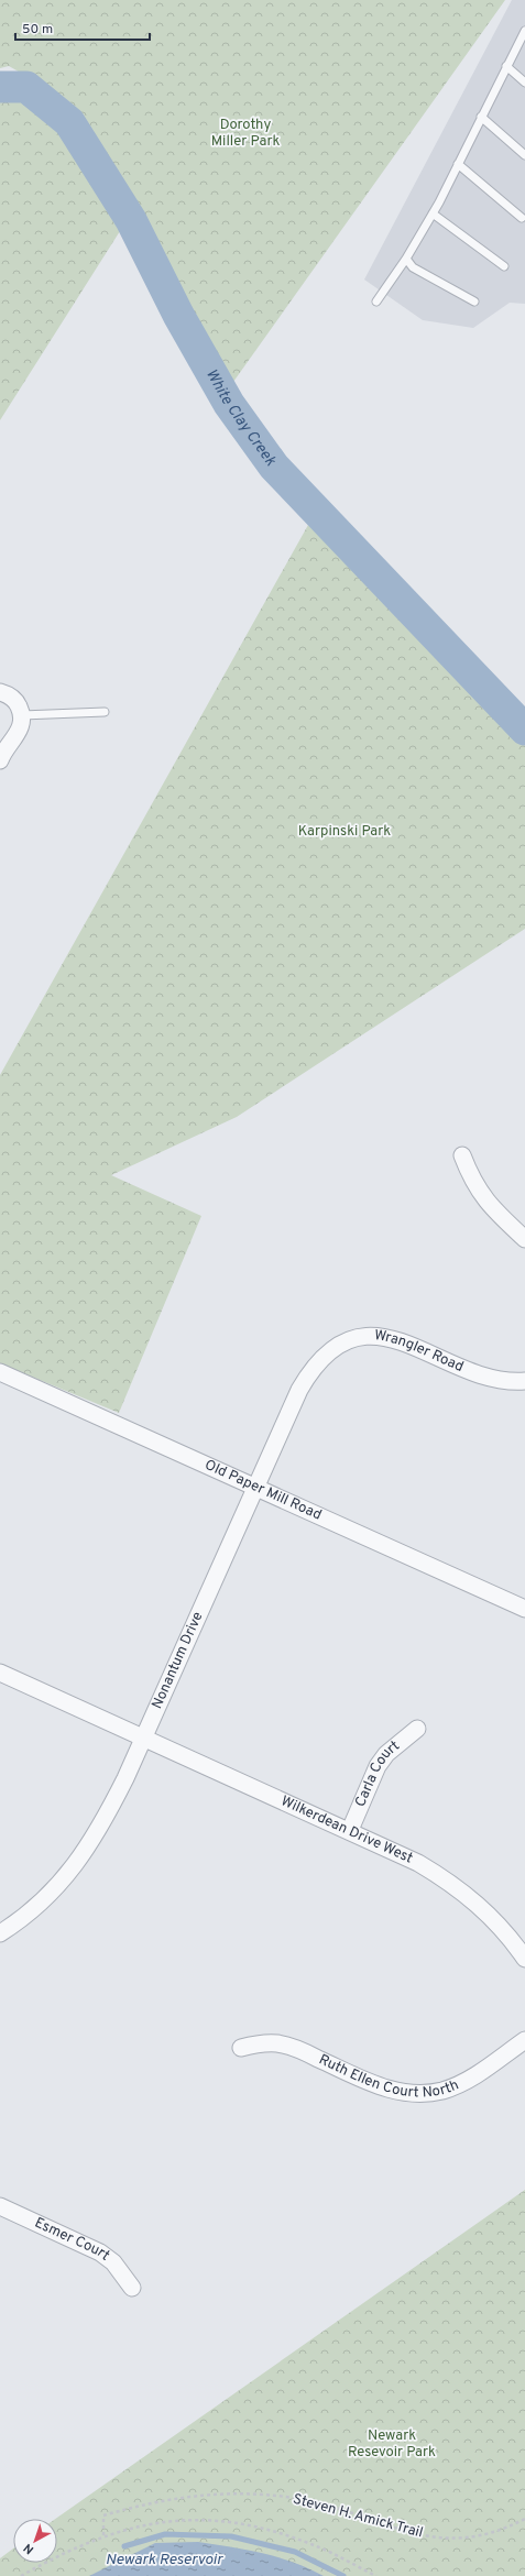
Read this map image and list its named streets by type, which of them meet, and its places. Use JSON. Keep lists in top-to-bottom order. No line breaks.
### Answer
{"streets":{"street":["Wrangler Road","Old Paper Mill Road","Nonantum Drive","Carla Court","Wilkerdean Drive West","Ruth Ellen Court North","Esmer Court"],"path":["Steven H. Amick Trail"]},"crossings":[["Wrangler Road","Nonantum Drive"],["Old Paper Mill Road","Nonantum Drive"],["Nonantum Drive","Wilkerdean Drive West"],["Carla Court","Wilkerdean Drive West"]],"water":["White Clay Creek","Newark Reservoir"],"parks":["Dorothy Miller Park","Karpinski Park","Newark Resevoir Park"],"scale_bar":"50 m","north":"bottom left"}
